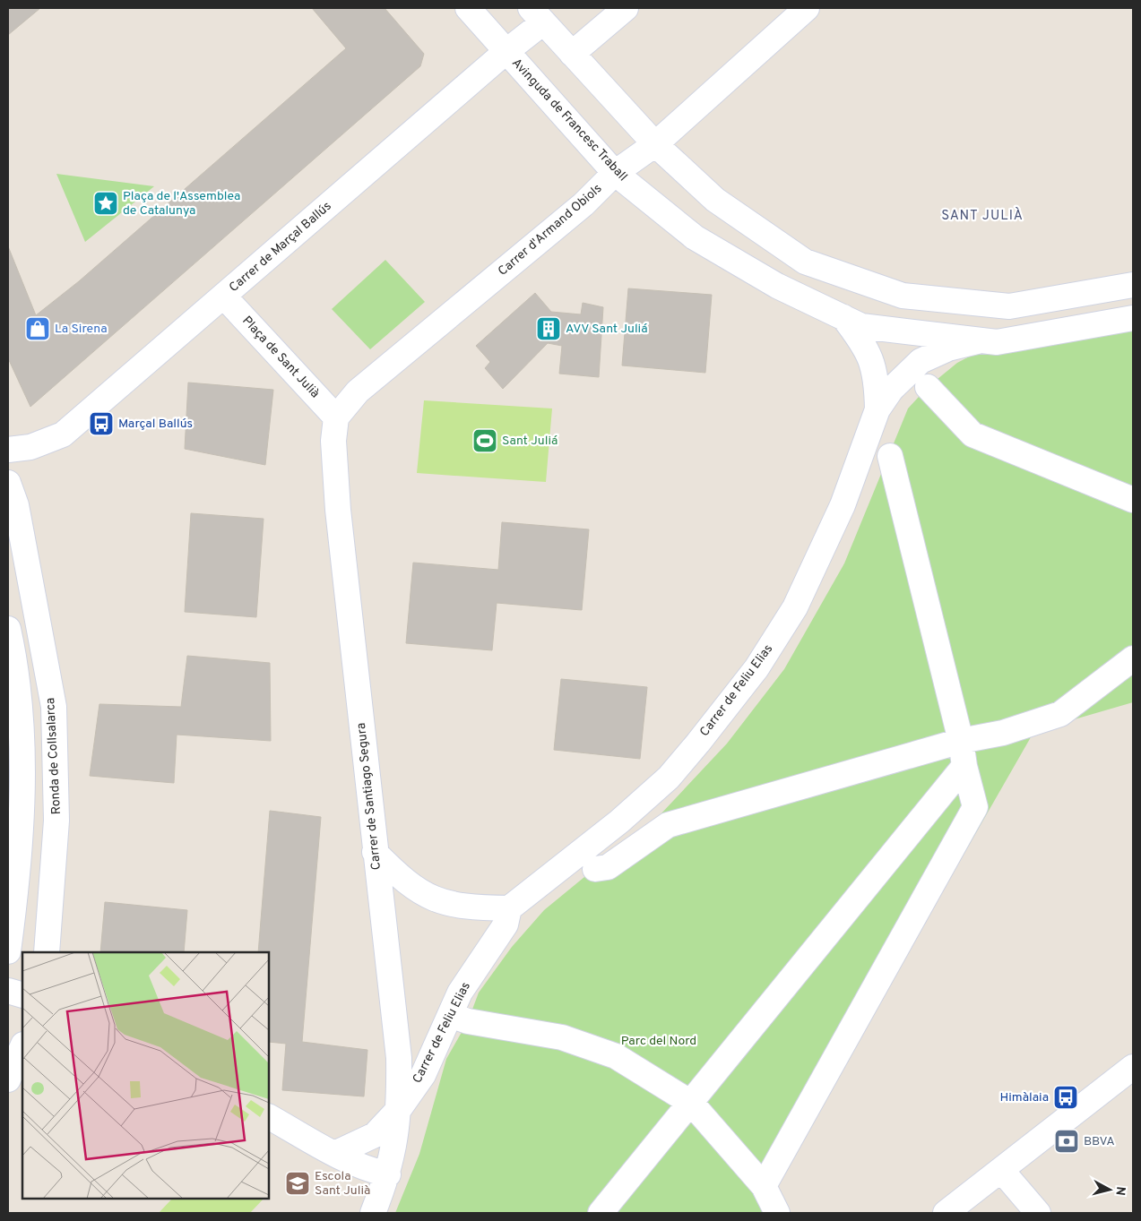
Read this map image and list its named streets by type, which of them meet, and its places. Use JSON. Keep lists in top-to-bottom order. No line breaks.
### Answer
{"streets":{"street":["Avinguda de Francesc Traball","Carrer d'Armand Obiols","Carrer de Marçal Ballús","Plaça de Sant Julià","Carrer de Feliu Elias","Ronda de Collsalarca","Carrer de Santiago Segura"]},"crossings":[["Avinguda de Francesc Traball","Carrer d'Armand Obiols"],["Avinguda de Francesc Traball","Carrer de Marçal Ballús"],["Avinguda de Francesc Traball","Carrer de Feliu Elias"],["Carrer d'Armand Obiols","Plaça de Sant Julià"],["Carrer d'Armand Obiols","Carrer de Santiago Segura"],["Carrer de Marçal Ballús","Plaça de Sant Julià"],["Plaça de Sant Julià","Carrer de Santiago Segura"],["Carrer de Feliu Elias","Carrer de Santiago Segura"]],"districts":["SANT JULIÀ"],"parks":["Parc del Nord"],"places":{"place":["Plaça de l'Assemblea de Catalunya"],"shop":["La Sirena"],"building":["AVV Sant Juliá"],"bus stop":["Marçal Ballús","Himàlaia"],"sports":["Sant Juliá"],"bank":["BBVA"],"school or university":["Escola Sant Julià"]},"north":"right"}
